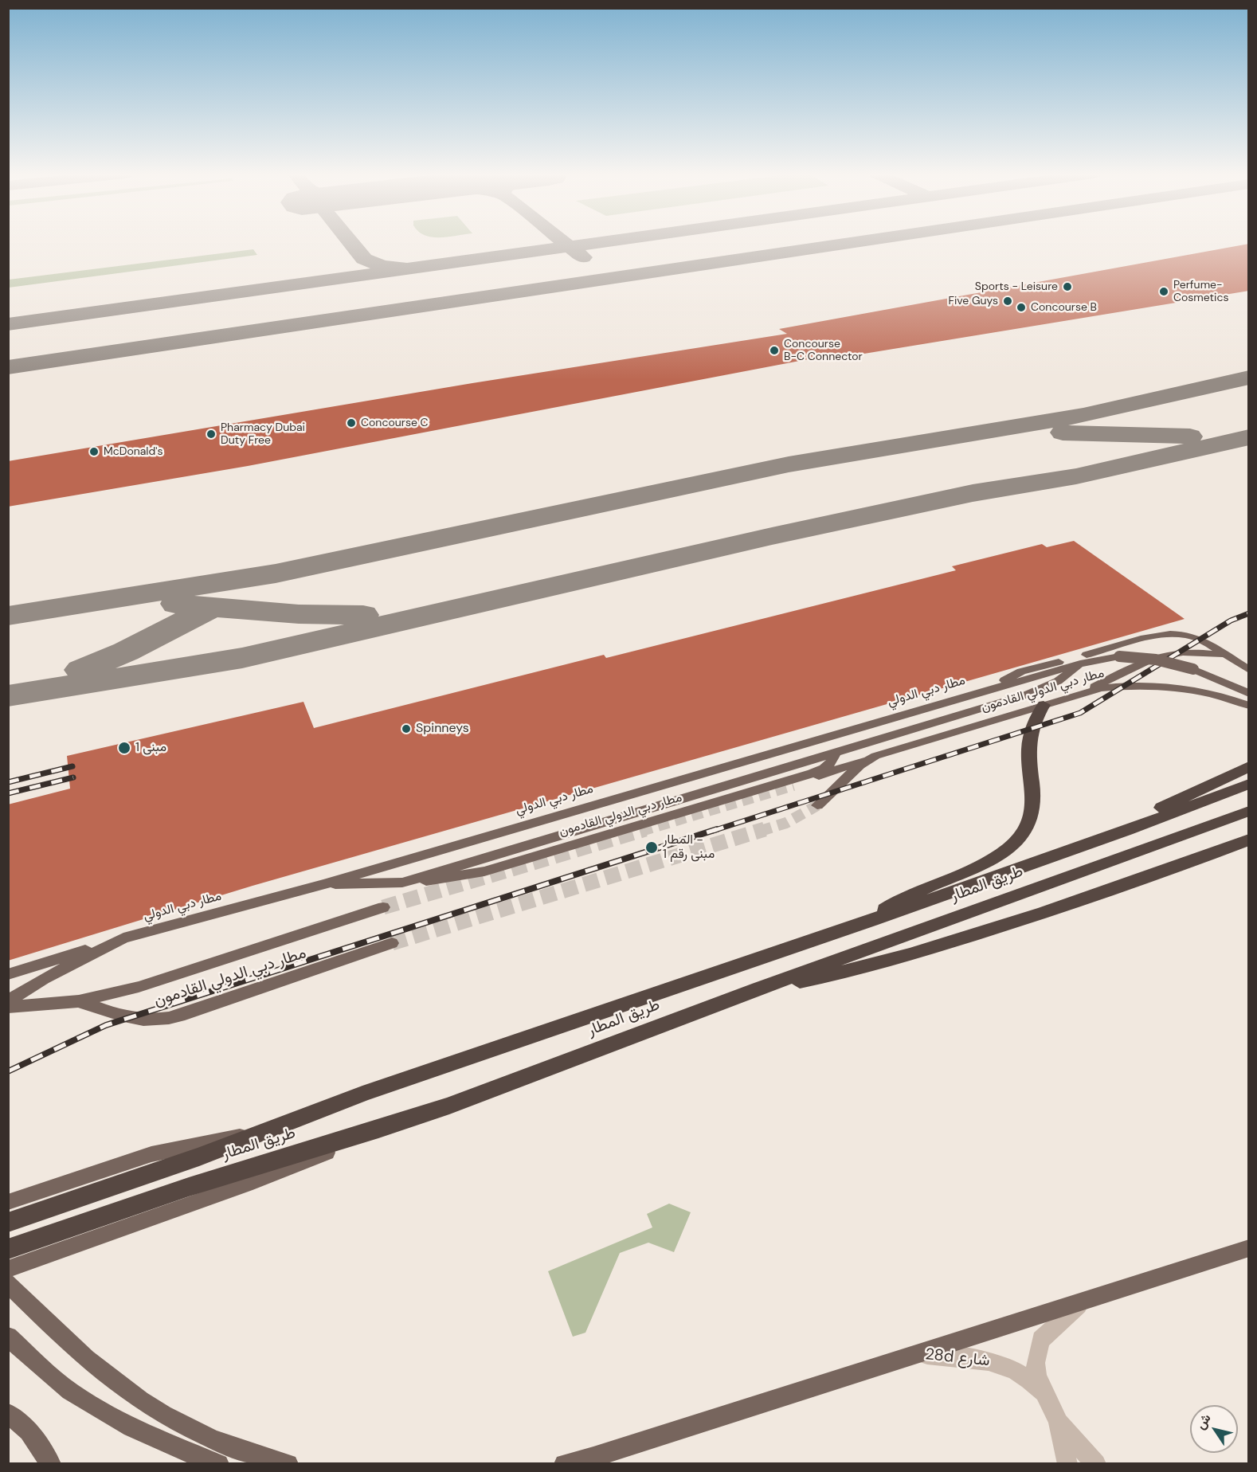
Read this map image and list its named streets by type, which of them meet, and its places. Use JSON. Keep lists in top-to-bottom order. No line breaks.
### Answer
{"streets":{"highway":["طريق المطار"],"main road":["مطار دبي الدولي القادمون","مطار دبي الدولي"],"street":["28d شارع"]},"crossings":[["مطار دبي الدولي القادمون","مطار دبي الدولي"]],"places":["Sports - Leisure","Perfume- Cosmetics","Five Guys","Concourse B","Concourse B-C Connector","Concourse C","Pharmacy Dubai Duty Free","McDonald's","Spinneys","مبنى 1","المطار - مبنى رقم 1"],"north":"top left"}
